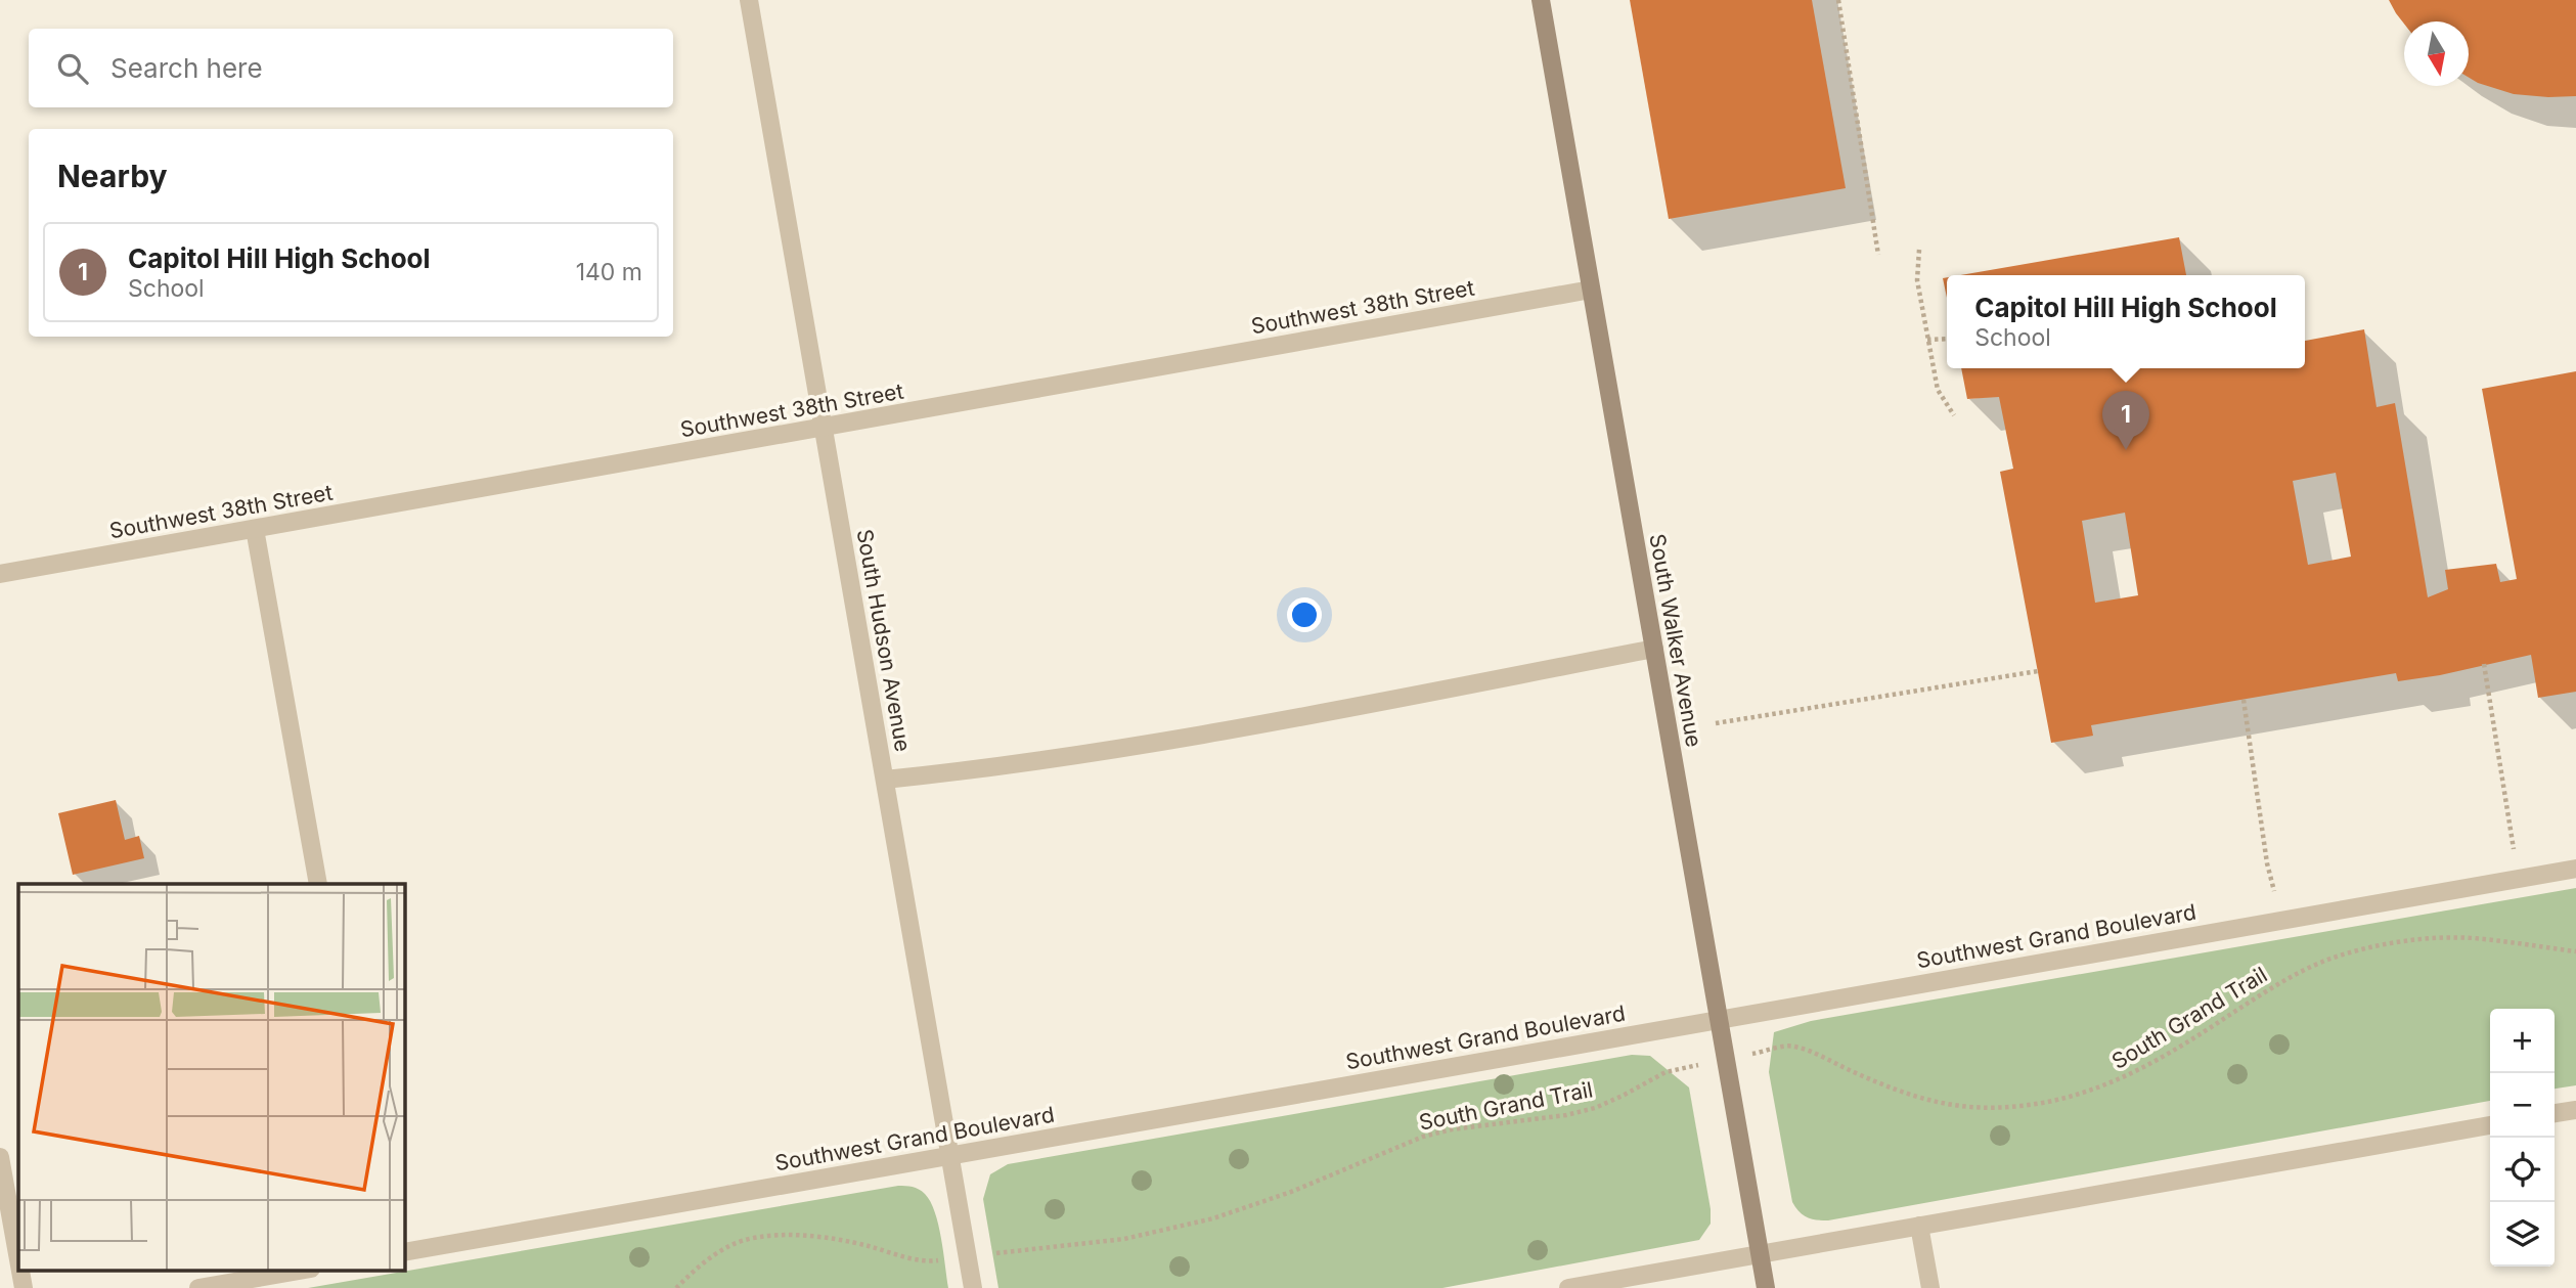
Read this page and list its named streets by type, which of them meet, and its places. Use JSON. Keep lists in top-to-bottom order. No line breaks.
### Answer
{"streets":{"main road":["South Walker Avenue"],"street":["Southwest 38th Street","South Hudson Avenue","Southwest Grand Boulevard"],"path":["South Grand Trail"]},"crossings":[["Southwest 38th Street","South Hudson Avenue"],["Southwest 38th Street","South Walker Avenue"],["South Hudson Avenue","Southwest Grand Boulevard"],["South Hudson Avenue","South Grand Trail"],["South Walker Avenue","Southwest Grand Boulevard"],["South Walker Avenue","South Grand Trail"]],"north":"bottom","page":{"search":"Search here","heading":"Nearby","list":[{"mark":"1","name":"Capitol Hill High School","note":"School","value":"140 m"}],"popup":["Capitol Hill High School","School"],"pins":"1","map_buttons":["+","−"]}}
